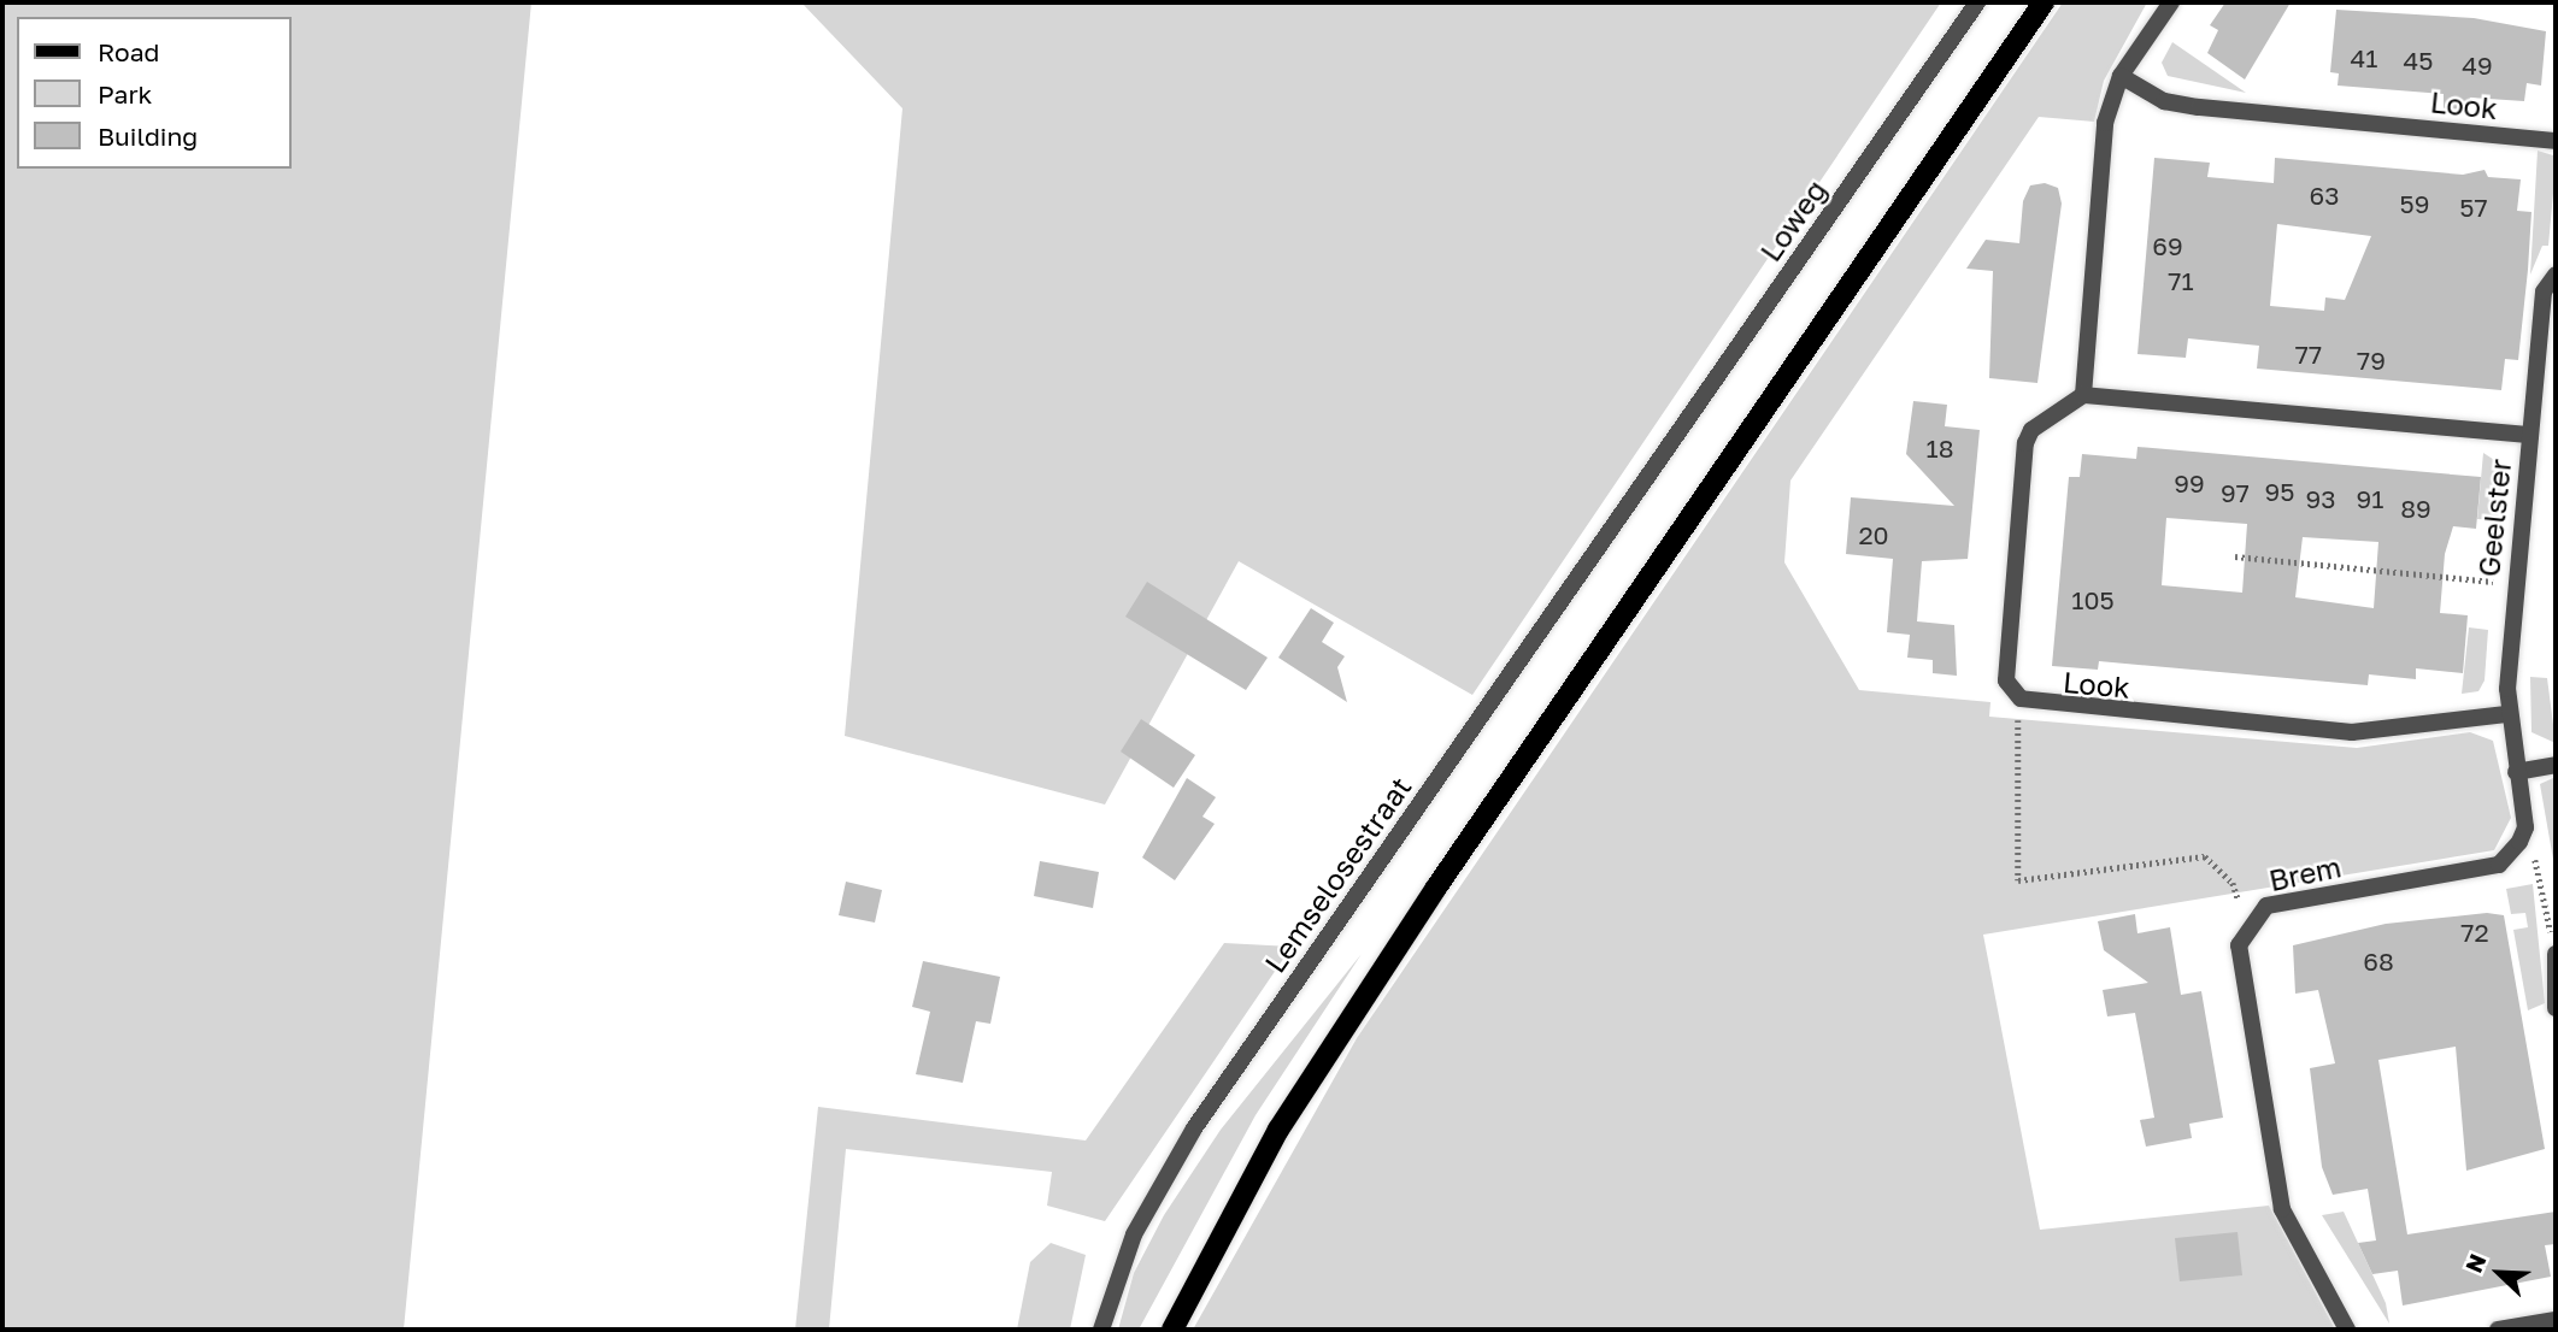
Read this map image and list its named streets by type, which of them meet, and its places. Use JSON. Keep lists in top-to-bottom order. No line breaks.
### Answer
{"streets":{"street":["Look","Loweg","Geelster","Brem","Lemselosestraat"]},"crossings":[["Look","Geelster"],["Loweg","Lemselosestraat"],["Geelster","Brem"]],"house_numbers":["41","45","49","63","59","57","69","71","77","79","18","99","95","97","93","91","89","20","105","72","68"],"legend":["Road","Park","Building"],"north":"top left"}
